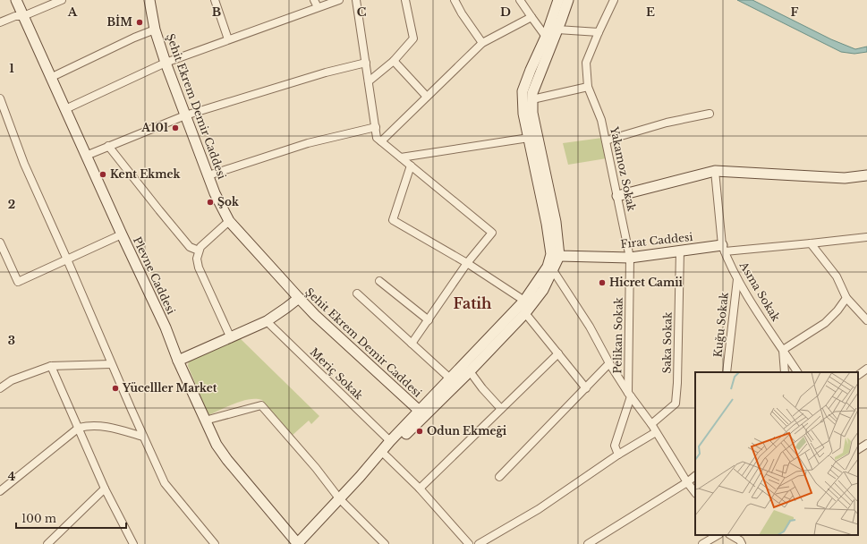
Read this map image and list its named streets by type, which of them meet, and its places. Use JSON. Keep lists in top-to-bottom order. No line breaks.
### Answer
{"streets":{"street":["Şehit Ekrem Demir Caddesi","Yakamoz Sokak","Fırat Caddesi","Plevne Caddesi","Asma Sokak","Kuğu Sokak","Pelikan Sokak","Saka Sokak","Meriç Sokak"]},"crossings":[["Yakamoz Sokak","Fırat Caddesi"],["Yakamoz Sokak","Pelikan Sokak"],["Fırat Caddesi","Asma Sokak"],["Fırat Caddesi","Pelikan Sokak"],["Fırat Caddesi","Saka Sokak"],["Asma Sokak","Kuğu Sokak"]],"districts":["Fatih"],"places":["BİM","A101","Kent Ekmek","Şok","Hicret Camii","Yücelller Market","Odun Ekmeği"],"scale_bar":"100 m","grid":{"columns":["A","B","C","D","E","F"],"rows":["1","2","3","4"]}}
